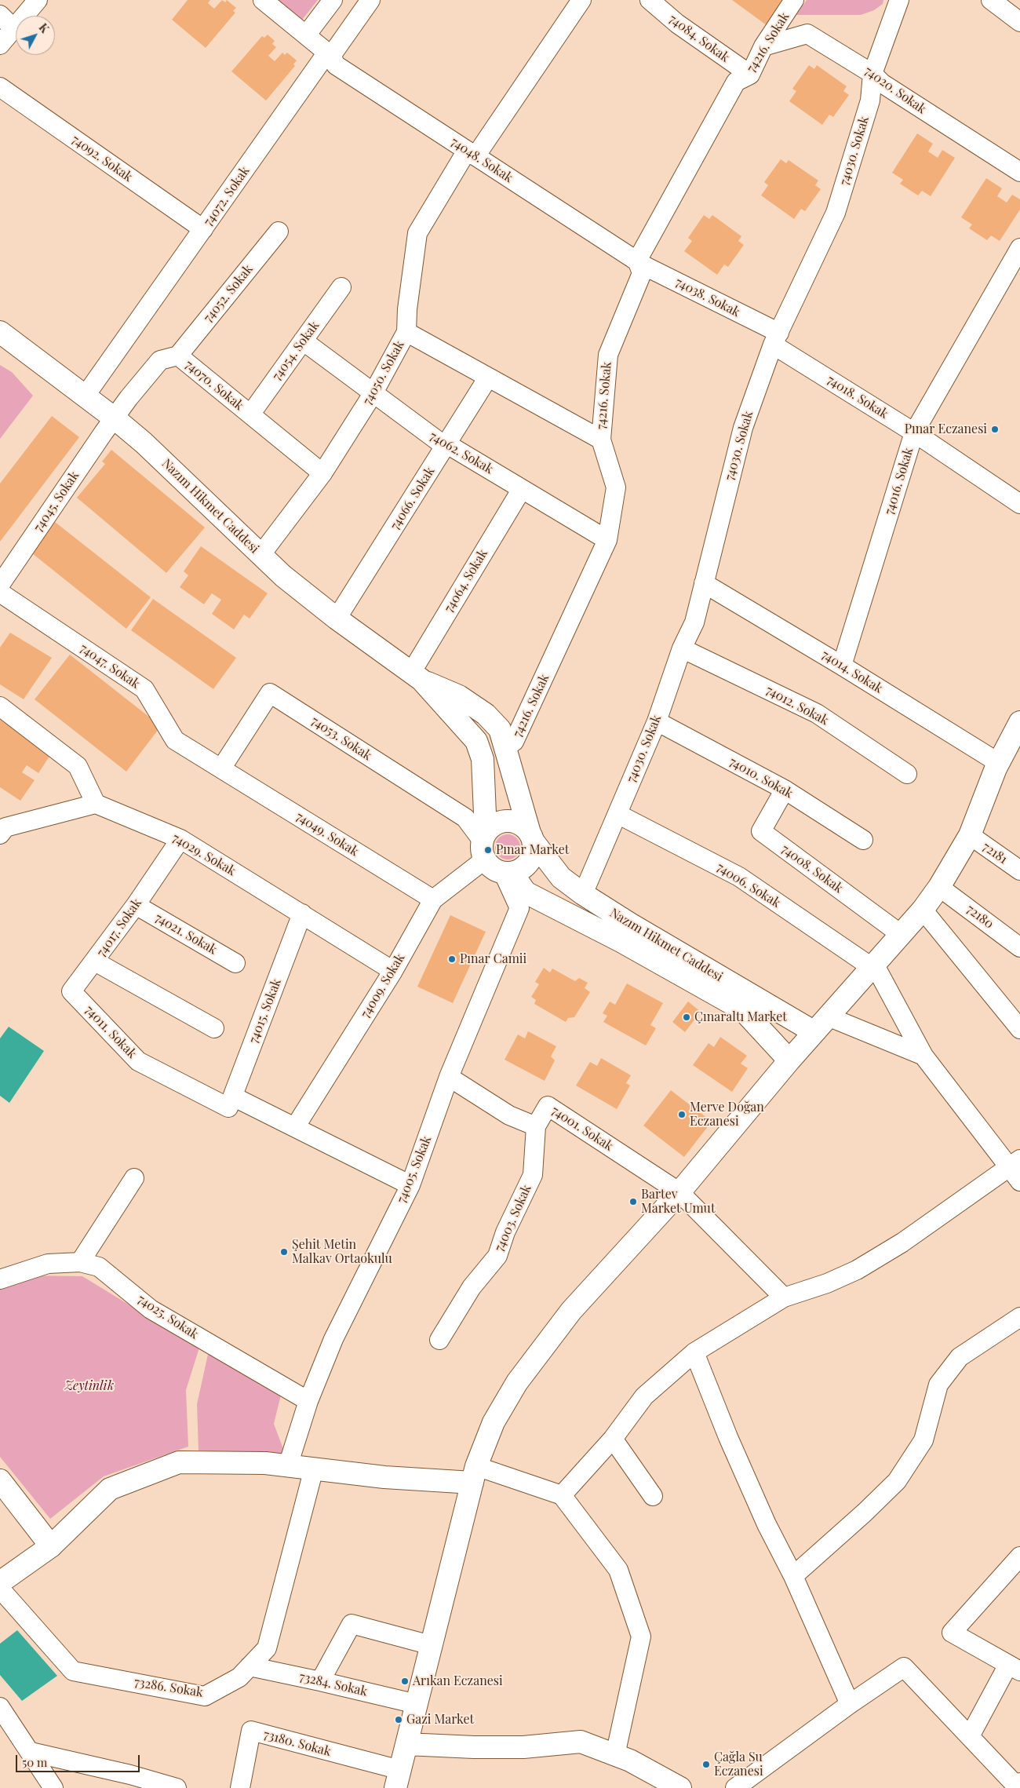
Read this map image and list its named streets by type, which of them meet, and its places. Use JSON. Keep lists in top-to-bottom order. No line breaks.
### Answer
{"streets":{"main road":["Nazım Hikmet Caddesi"],"street":["74084. Sokak","74216. Sokak","74020. Sokak","74030. Sokak","74092. Sokak","74048. Sokak","74072. Sokak","74052. Sokak","74038. Sokak","74054. Sokak","74050. Sokak","74070. Sokak","74018. Sokak","74062. Sokak","74016. Sokak","74066. Sokak","74045. Sokak","74064. Sokak","74047. Sokak","74014. Sokak","74012. Sokak","74053. Sokak","74010. Sokak","74049. Sokak","72181","74029. Sokak","74008. Sokak","74006. Sokak","72180","74017. Sokak","74021. Sokak","74009. Sokak","74015. Sokak","74011. Sokak","74001. Sokak","74005. Sokak","74003. Sokak","74025. Sokak","73284. Sokak","73286. Sokak","73180. Sokak"]},"crossings":[["74084. Sokak","74216. Sokak"],["74216. Sokak","74020. Sokak"],["74216. Sokak","74048. Sokak"],["74216. Sokak","74038. Sokak"],["74216. Sokak","74062. Sokak"],["74216. Sokak","Nazım Hikmet Caddesi"],["74020. Sokak","74030. Sokak"],["74030. Sokak","74038. Sokak"],["74030. Sokak","74018. Sokak"],["74030. Sokak","Nazım Hikmet Caddesi"],["74030. Sokak","74014. Sokak"],["74030. Sokak","74012. Sokak"],["74030. Sokak","74010. Sokak"],["74030. Sokak","74006. Sokak"],["74092. Sokak","74072. Sokak"],["74048. Sokak","74072. Sokak"],["74048. Sokak","74038. Sokak"],["74048. Sokak","74050. Sokak"],["74072. Sokak","Nazım Hikmet Caddesi"],["74052. Sokak","74070. Sokak"],["74038. Sokak","74018. Sokak"],["74054. Sokak","74070. Sokak"],["74054. Sokak","74062. Sokak"],["74050. Sokak","74070. Sokak"],["74050. Sokak","74062. Sokak"],["74050. Sokak","Nazım Hikmet Caddesi"],["74070. Sokak","74045. Sokak"],["74070. Sokak","Nazım Hikmet Caddesi"],["74018. Sokak","74016. Sokak"],["74062. Sokak","74066. Sokak"],["74062. Sokak","74064. Sokak"],["74016. Sokak","74014. Sokak"],["74066. Sokak","Nazım Hikmet Caddesi"],["74045. Sokak","Nazım Hikmet Caddesi"],["Nazım Hikmet Caddesi","74064. Sokak"],["Nazım Hikmet Caddesi","74053. Sokak"],["Nazım Hikmet Caddesi","74009. Sokak"],["Nazım Hikmet Caddesi","74005. Sokak"],["74047. Sokak","74053. Sokak"],["74047. Sokak","74049. Sokak"],["74053. Sokak","74049. Sokak"],["74053. Sokak","74009. Sokak"],["74053. Sokak","74005. Sokak"],["74010. Sokak","74008. Sokak"],["74049. Sokak","74009. Sokak"],["74029. Sokak","74017. Sokak"],["74029. Sokak","74009. Sokak"],["74029. Sokak","74015. Sokak"],["74017. Sokak","74021. Sokak"],["74017. Sokak","74011. Sokak"],["74009. Sokak","74011. Sokak"],["74009. Sokak","74005. Sokak"],["74015. Sokak","74011. Sokak"],["74011. Sokak","74005. Sokak"],["74001. Sokak","74005. Sokak"],["74001. Sokak","74003. Sokak"],["74005. Sokak","74025. Sokak"],["73284. Sokak","73286. Sokak"]],"parks":["Zeytinlik"],"places":["Pınar Eczanesi","Pınar Market","Pınar Camii","Çınaraltı Market","Merve Doğan Eczanesi","Bartev Market Umut","Şehit Metin Malkav Ortaokulu","Arıkan Eczanesi","Gazi Market","Çağla Su Eczanesi"],"scale_bar":"50 m","north":"top right"}
